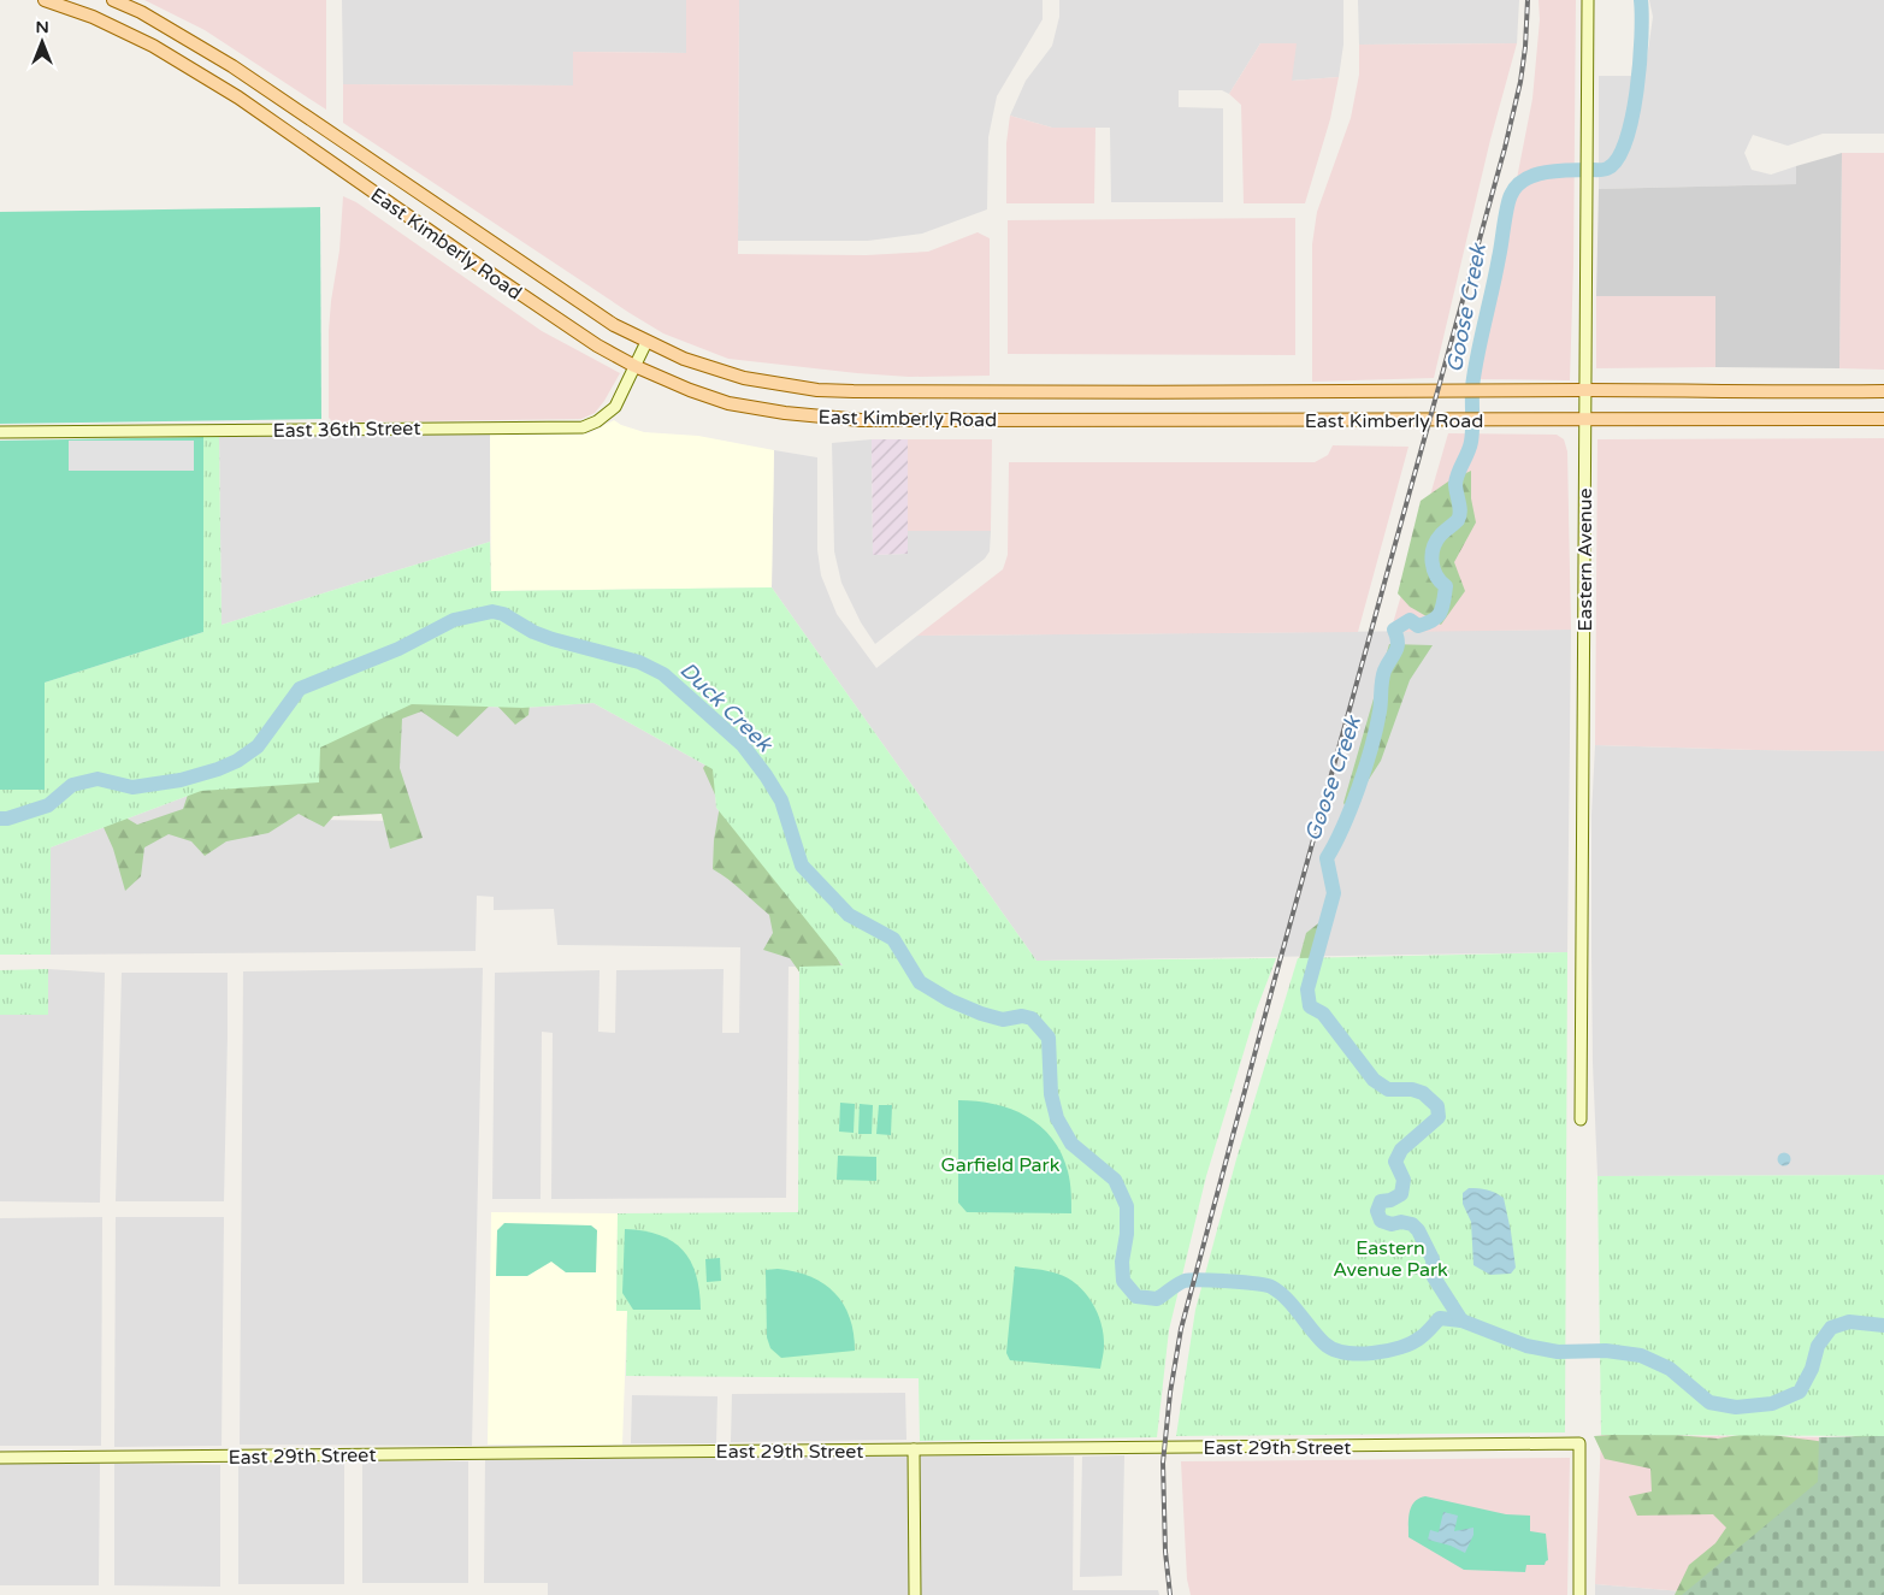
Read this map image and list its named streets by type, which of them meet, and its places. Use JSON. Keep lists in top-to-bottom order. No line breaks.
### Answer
{"streets":{"main road":["East Kimberly Road"],"street":["East 36th Street","Eastern Avenue","East 29th Street"]},"crossings":[["East Kimberly Road","East 36th Street"],["East Kimberly Road","Eastern Avenue"]],"water":["Goose Creek","Duck Creek"],"parks":["Garfield Park","Eastern Avenue Park"],"north":"top"}
